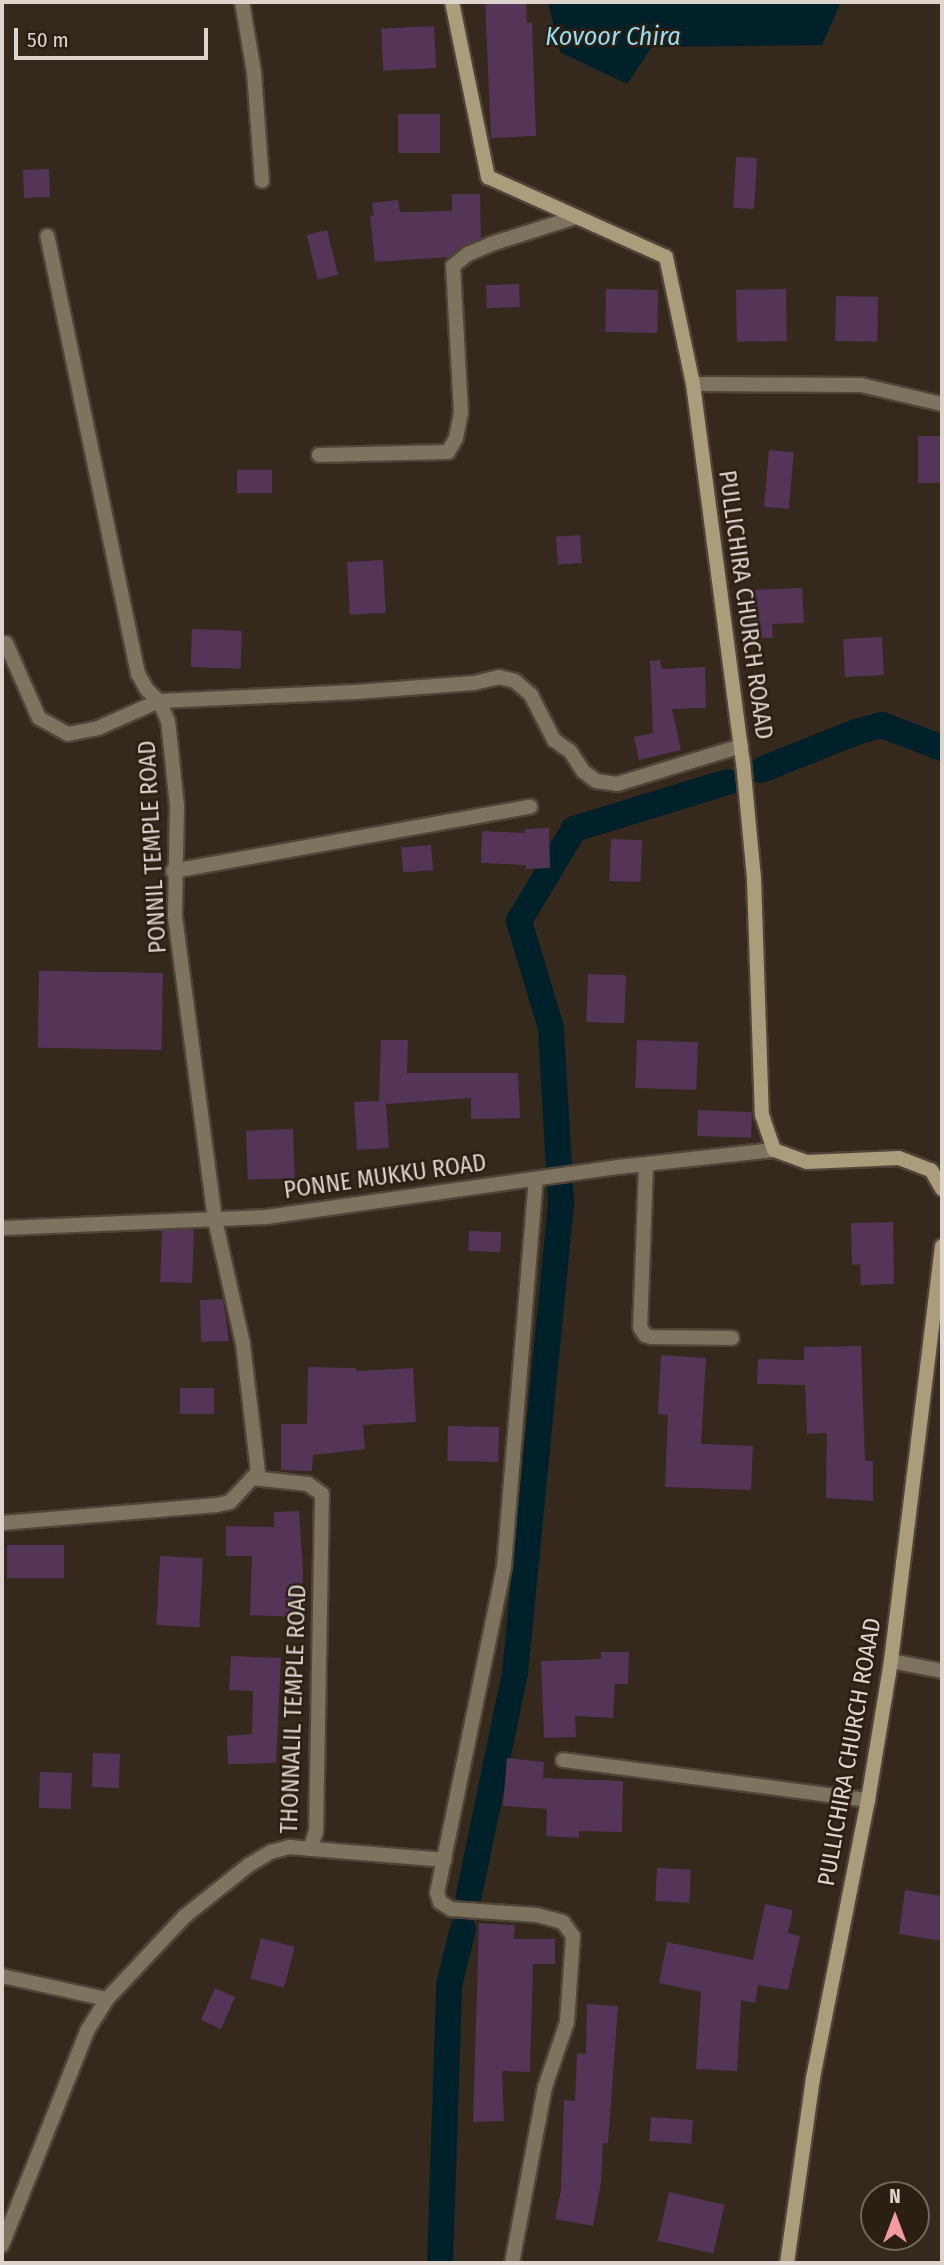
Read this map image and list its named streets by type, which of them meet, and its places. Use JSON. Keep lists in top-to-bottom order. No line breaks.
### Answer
{"streets":{"main road":["PULLICHIRA CHURCH ROAAD"],"street":["PONNIL TEMPLE ROAD","PONNE MUKKU ROAD","THONNALIL TEMPLE ROAD"]},"crossings":[["PULLICHIRA CHURCH ROAAD","PONNE MUKKU ROAD"],["PONNIL TEMPLE ROAD","PONNE MUKKU ROAD"]],"water":["Kovoor Chira"],"scale_bar":"50 m","north":"top"}
